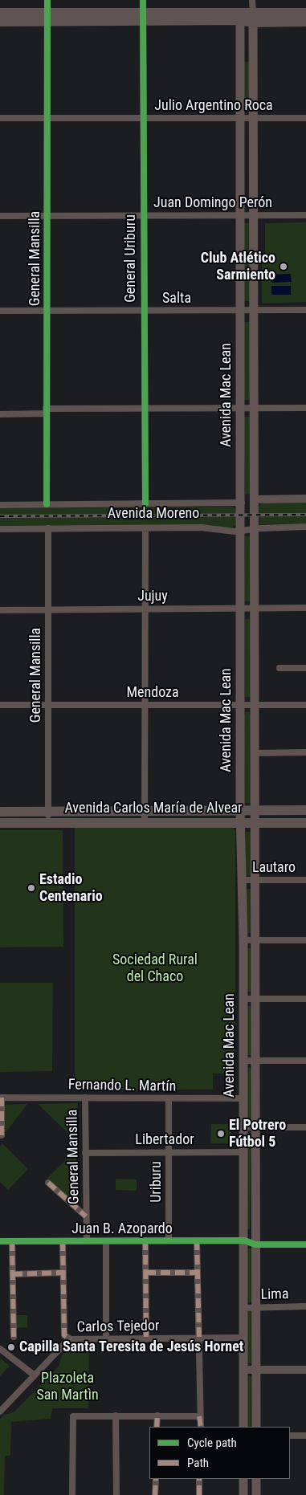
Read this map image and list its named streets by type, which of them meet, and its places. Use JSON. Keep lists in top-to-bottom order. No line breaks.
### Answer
{"streets":{"main road":["Avenida Mac Lean","Avenida Moreno","Avenida Carlos María de Alvear"],"street":["Julio Argentino Roca","Juan Domingo Perón","General Mansilla","General Uriburu","Salta","Jujuy","Mendoza","Lautaro","Fernando L. Martín","Libertador","Uriburu","Juan B. Azopardo","Lima","Carlos Tejedor"]},"crossings":[["Julio Argentino Roca","General Mansilla"],["Julio Argentino Roca","General Uriburu"],["Julio Argentino Roca","Avenida Mac Lean"],["Juan Domingo Perón","General Mansilla"],["Juan Domingo Perón","General Uriburu"],["Juan Domingo Perón","Avenida Mac Lean"],["General Mansilla","Salta"],["General Mansilla","Avenida Moreno"],["General Mansilla","Jujuy"],["General Mansilla","Mendoza"],["General Mansilla","Avenida Carlos María de Alvear"],["General Mansilla","Fernando L. Martín"],["General Mansilla","Libertador"],["General Mansilla","Juan B. Azopardo"],["General Uriburu","Salta"],["General Uriburu","Avenida Moreno"],["Salta","Avenida Mac Lean"],["Avenida Mac Lean","Avenida Moreno"],["Avenida Mac Lean","Jujuy"],["Avenida Mac Lean","Mendoza"],["Avenida Mac Lean","Avenida Carlos María de Alvear"],["Avenida Mac Lean","Lautaro"],["Avenida Mac Lean","Fernando L. Martín"],["Avenida Mac Lean","Libertador"],["Avenida Mac Lean","Juan B. Azopardo"],["Avenida Mac Lean","Lima"],["Avenida Mac Lean","Carlos Tejedor"],["Fernando L. Martín","Uriburu"],["Libertador","Uriburu"],["Uriburu","Juan B. Azopardo"]],"parks":["Sociedad Rural del Chaco","Plazoleta San Martìn"],"places":["Club Atlético Sarmiento","Estadio Centenario","El Potrero Fútbol 5","Capilla Santa Teresita de Jesús Hornet"],"legend":["Cycle path","Path"]}
